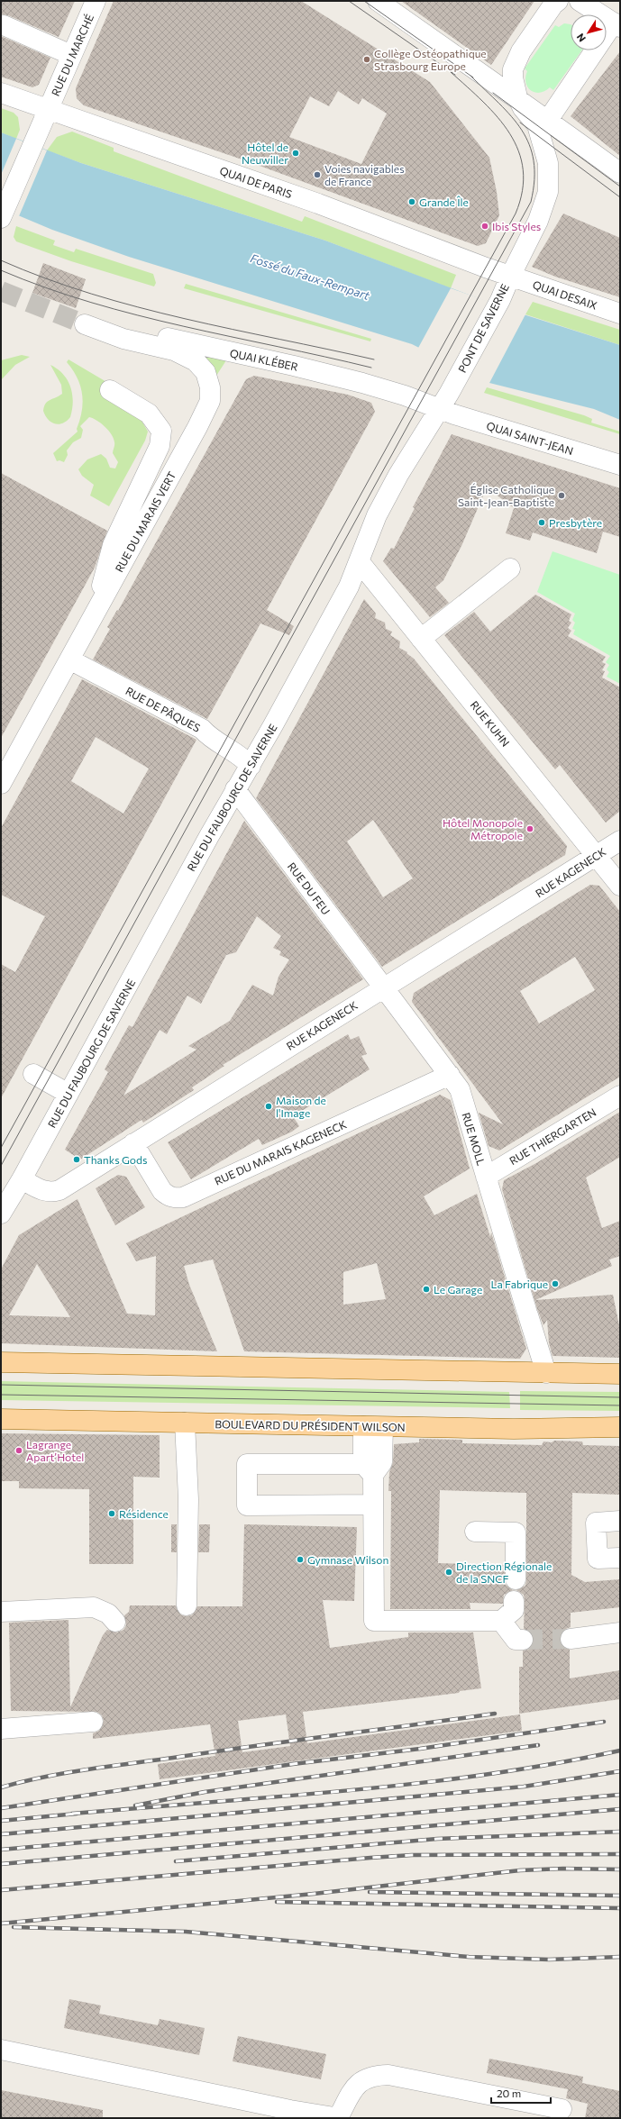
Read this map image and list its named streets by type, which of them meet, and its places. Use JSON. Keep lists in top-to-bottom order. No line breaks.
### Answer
{"streets":{"main road":["BOULEVARD DU PRÉSIDENT WILSON"],"street":["RUE DU MARCHÉ","QUAI DE PARIS","QUAI DESAIX","PONT DE SAVERNE","QUAI KLÉBER","QUAI SAINT-JEAN","RUE DU MARAIS VERT","RUE DE PÂQUES","RUE KUHN","RUE DU FAUBOURG DE SAVERNE","RUE KAGENECK","RUE DU FEU","RUE THIERGARTEN","RUE MOLL","RUE DU MARAIS KAGENECK"]},"crossings":[["RUE DU MARCHÉ","QUAI DE PARIS"],["QUAI DE PARIS","QUAI DESAIX"],["QUAI DE PARIS","PONT DE SAVERNE"],["QUAI DESAIX","PONT DE SAVERNE"],["PONT DE SAVERNE","RUE DU FAUBOURG DE SAVERNE"],["QUAI KLÉBER","QUAI SAINT-JEAN"],["QUAI KLÉBER","RUE DU MARAIS VERT"],["QUAI KLÉBER","RUE DU FAUBOURG DE SAVERNE"],["QUAI SAINT-JEAN","RUE DU FAUBOURG DE SAVERNE"],["RUE DU MARAIS VERT","RUE DE PÂQUES"],["RUE DE PÂQUES","RUE DU FAUBOURG DE SAVERNE"],["RUE KUHN","RUE DU FAUBOURG DE SAVERNE"],["RUE KUHN","RUE KAGENECK"],["RUE DU FAUBOURG DE SAVERNE","RUE KAGENECK"],["RUE DU FAUBOURG DE SAVERNE","RUE DU FEU"],["RUE KAGENECK","RUE DU FEU"],["RUE KAGENECK","RUE MOLL"],["RUE KAGENECK","RUE DU MARAIS KAGENECK"],["RUE DU FEU","RUE MOLL"],["RUE THIERGARTEN","RUE MOLL"],["RUE MOLL","RUE DU MARAIS KAGENECK"]],"water":["Fossé du Faux-Rempart"],"places":["Collège Ostéopathique Strasbourg Europe","Hôtel de Neuwiller","Voies navigables de France","Grande Île","Ibis Styles","Église Catholique Saint-Jean-Baptiste","Presbytère","Hôtel Monopole Métropole","Maison de l'Image","Thanks Gods","La Fabrique","Le Garage","Lagrange Apart’Hotel","Résidence","Gymnase Wilson","Direction Régionale de la SNCF"],"scale_bar":"20 m","north":"bottom left"}
